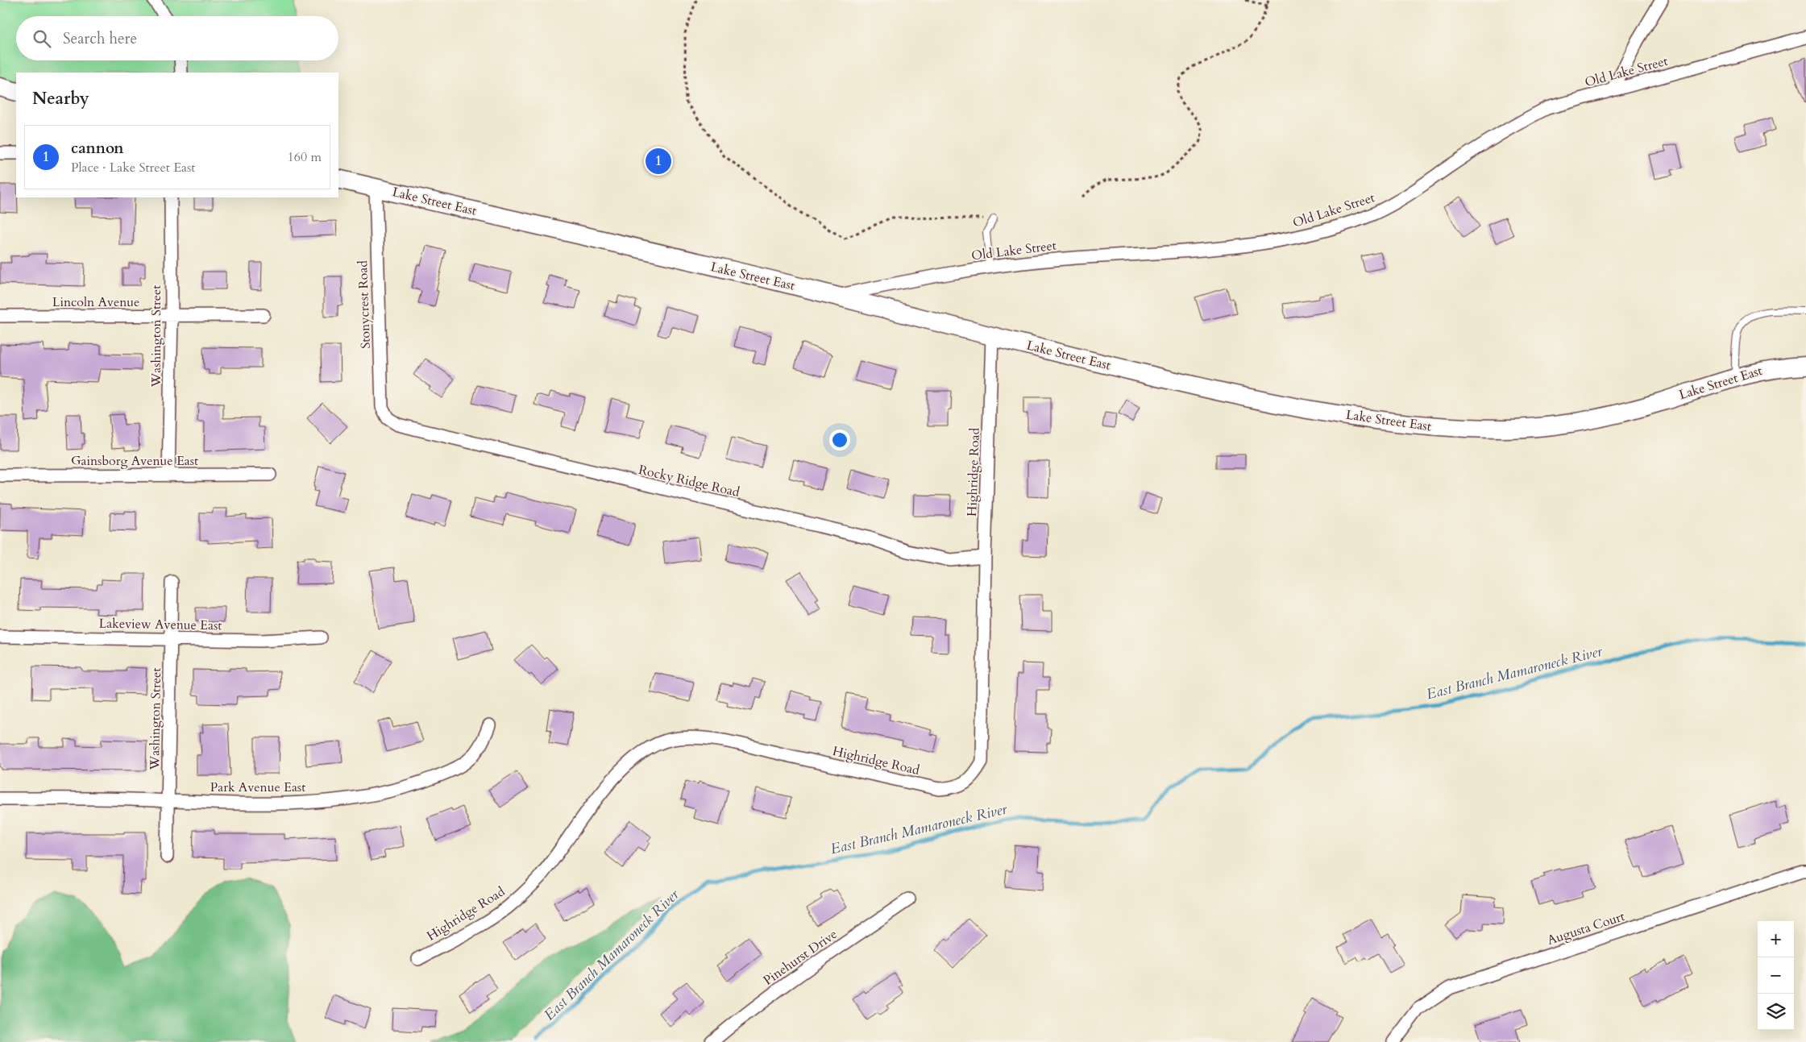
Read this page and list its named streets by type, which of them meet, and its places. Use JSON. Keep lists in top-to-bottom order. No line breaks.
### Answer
{"streets":{"main road":["Lake Street East"],"street":["Old Lake Street","Lincoln Avenue","Stonycrest Road","Washington Street","Gainsborg Avenue East","Highridge Road","Rocky Ridge Road","Lakeview Avenue East","Park Avenue East","Augusta Court","Pinehurst Drive"]},"crossings":[["Old Lake Street","Lake Street East"],["Lake Street East","Stonycrest Road"],["Lake Street East","Highridge Road"],["Lincoln Avenue","Washington Street"],["Stonycrest Road","Rocky Ridge Road"],["Washington Street","Gainsborg Avenue East"],["Washington Street","Lakeview Avenue East"],["Washington Street","Park Avenue East"],["Highridge Road","Rocky Ridge Road"]],"water":["East Branch Mamaroneck River"],"page":{"search":"Search here","heading":"Nearby","list":[{"mark":"1","name":"cannon","note":"Place · Lake Street East","value":"160 m"}],"pins":"1","map_buttons":["+","−"]}}
